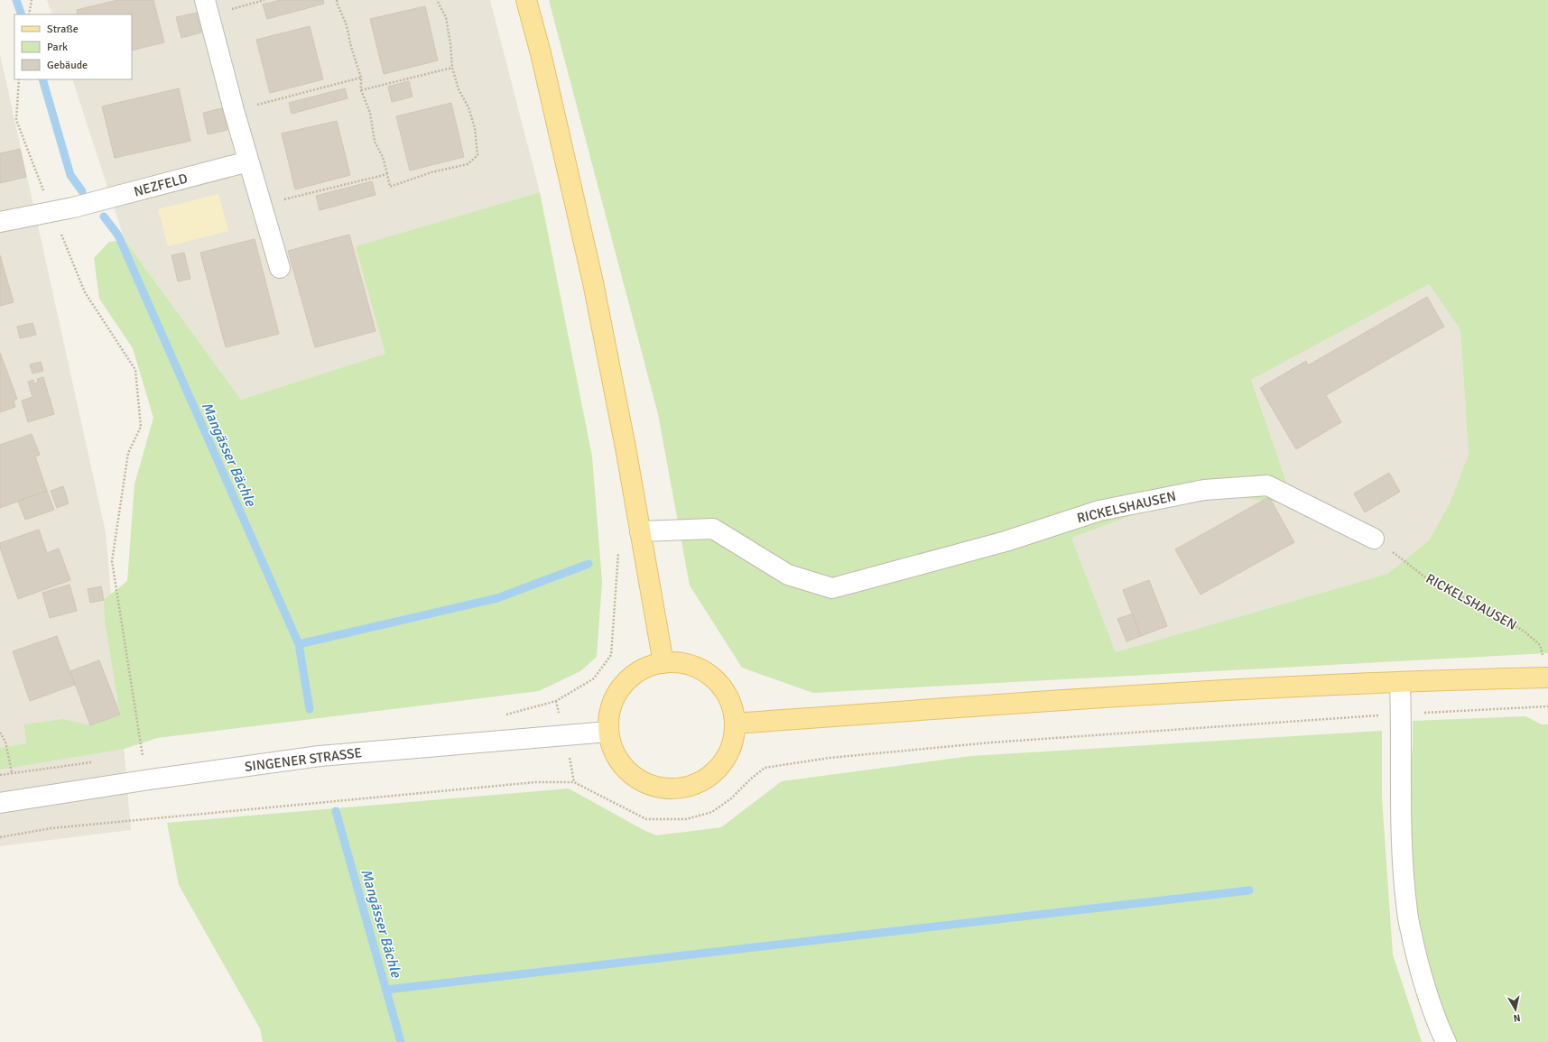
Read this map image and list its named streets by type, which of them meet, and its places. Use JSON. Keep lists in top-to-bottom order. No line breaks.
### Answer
{"streets":{"street":["NEZFELD","RICKELSHAUSEN","SINGENER STRASSE"]},"water":["Mangässer Bächle"],"legend":["Straße","Park","Gebäude"],"north":"bottom"}
